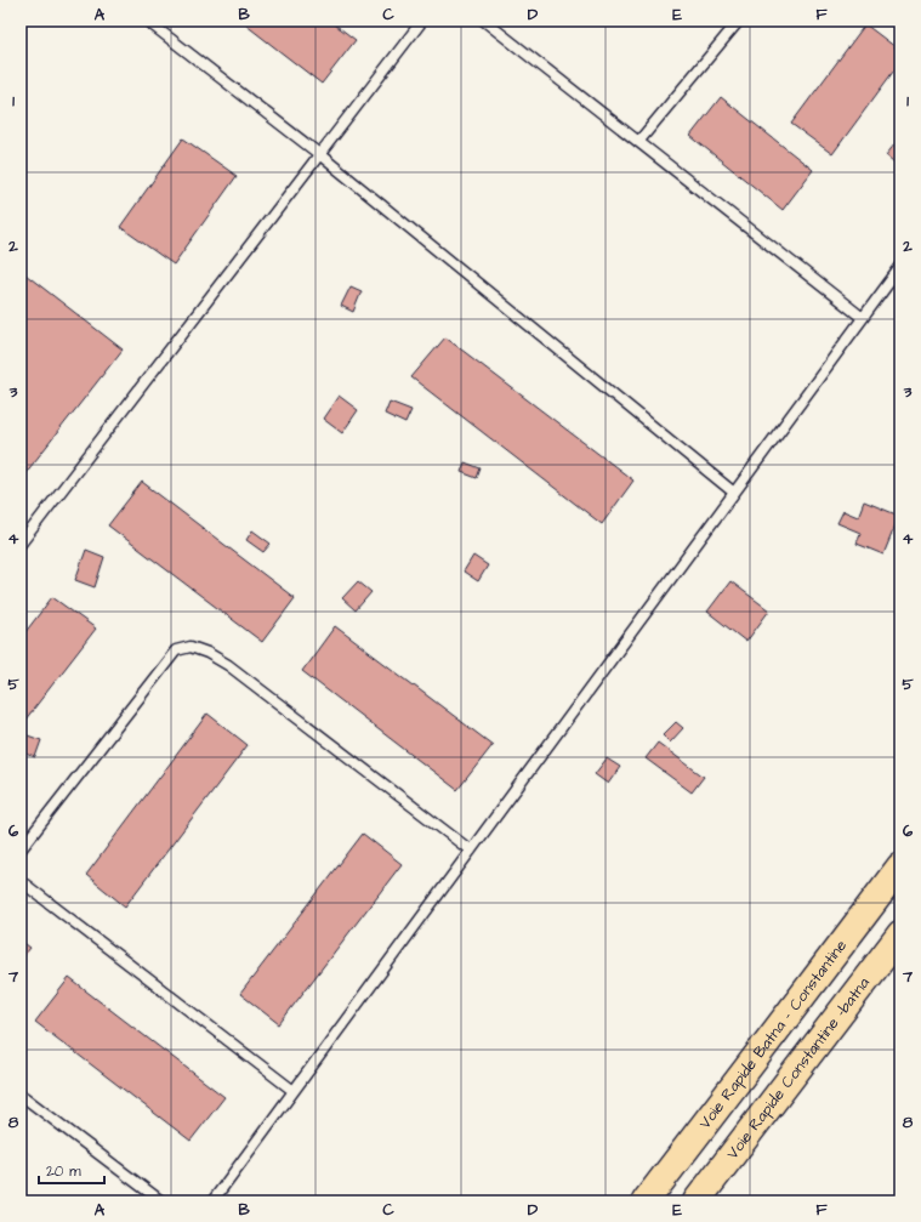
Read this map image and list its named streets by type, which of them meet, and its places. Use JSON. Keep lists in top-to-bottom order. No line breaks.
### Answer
{"streets":{"highway":["Voie Rapide Batna - Constantine","Voie Rapide Constantine -batna"]},"scale_bar":"20 m","grid":{"columns":["A","B","C","D","E","F"],"rows":["1","2","3","4","5","6","7","8"]}}
